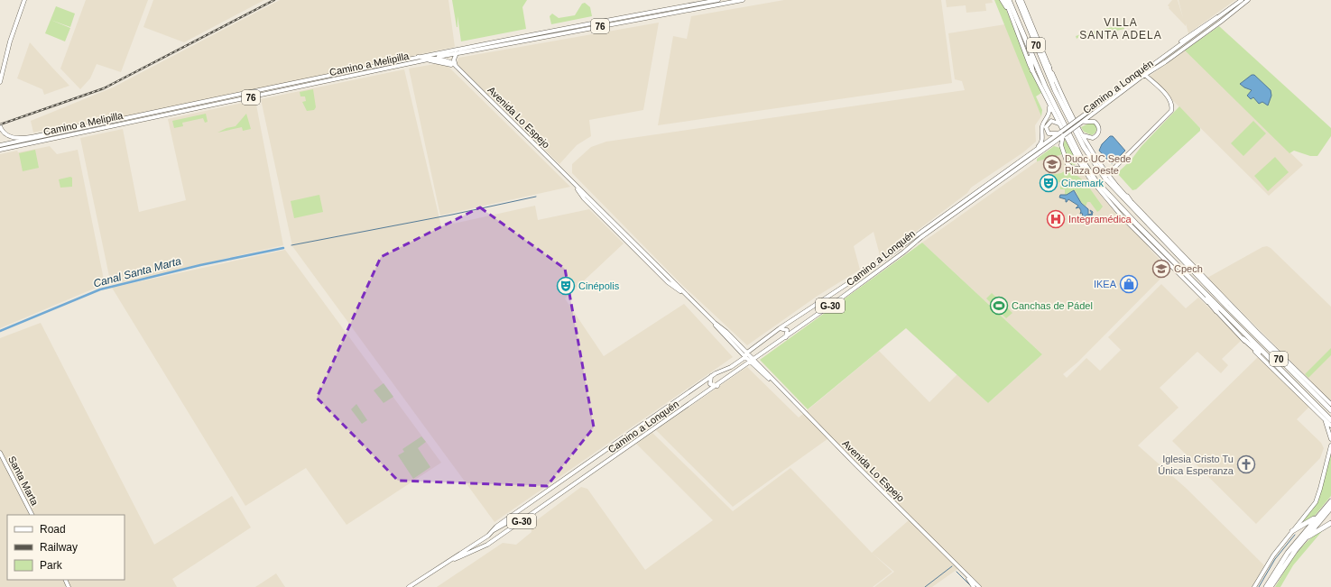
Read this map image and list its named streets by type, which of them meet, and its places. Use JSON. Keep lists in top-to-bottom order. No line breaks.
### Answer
{"streets":{"highway":["70"],"main road":["76","Camino a Melipilla","Camino a Lonquén","Avenida Lo Espejo","G-30","Santa Marta"]},"crossings":[["Camino a Lonquén","Avenida Lo Espejo"]],"districts":["VILLA SANTA ADELA"],"water":["Canal Santa Marta"],"places":{"school or university":["Duoc UC Sede Plaza Oeste","Cpech"],"theatre":["Cinemark","Cinépolis"],"hospital":["Integramédica"],"shop":["IKEA"],"sports":["Canchas de Pádel"],"church":["Iglesia Cristo Tu Única Esperanza"]},"legend":["Road","Railway","Park"]}
